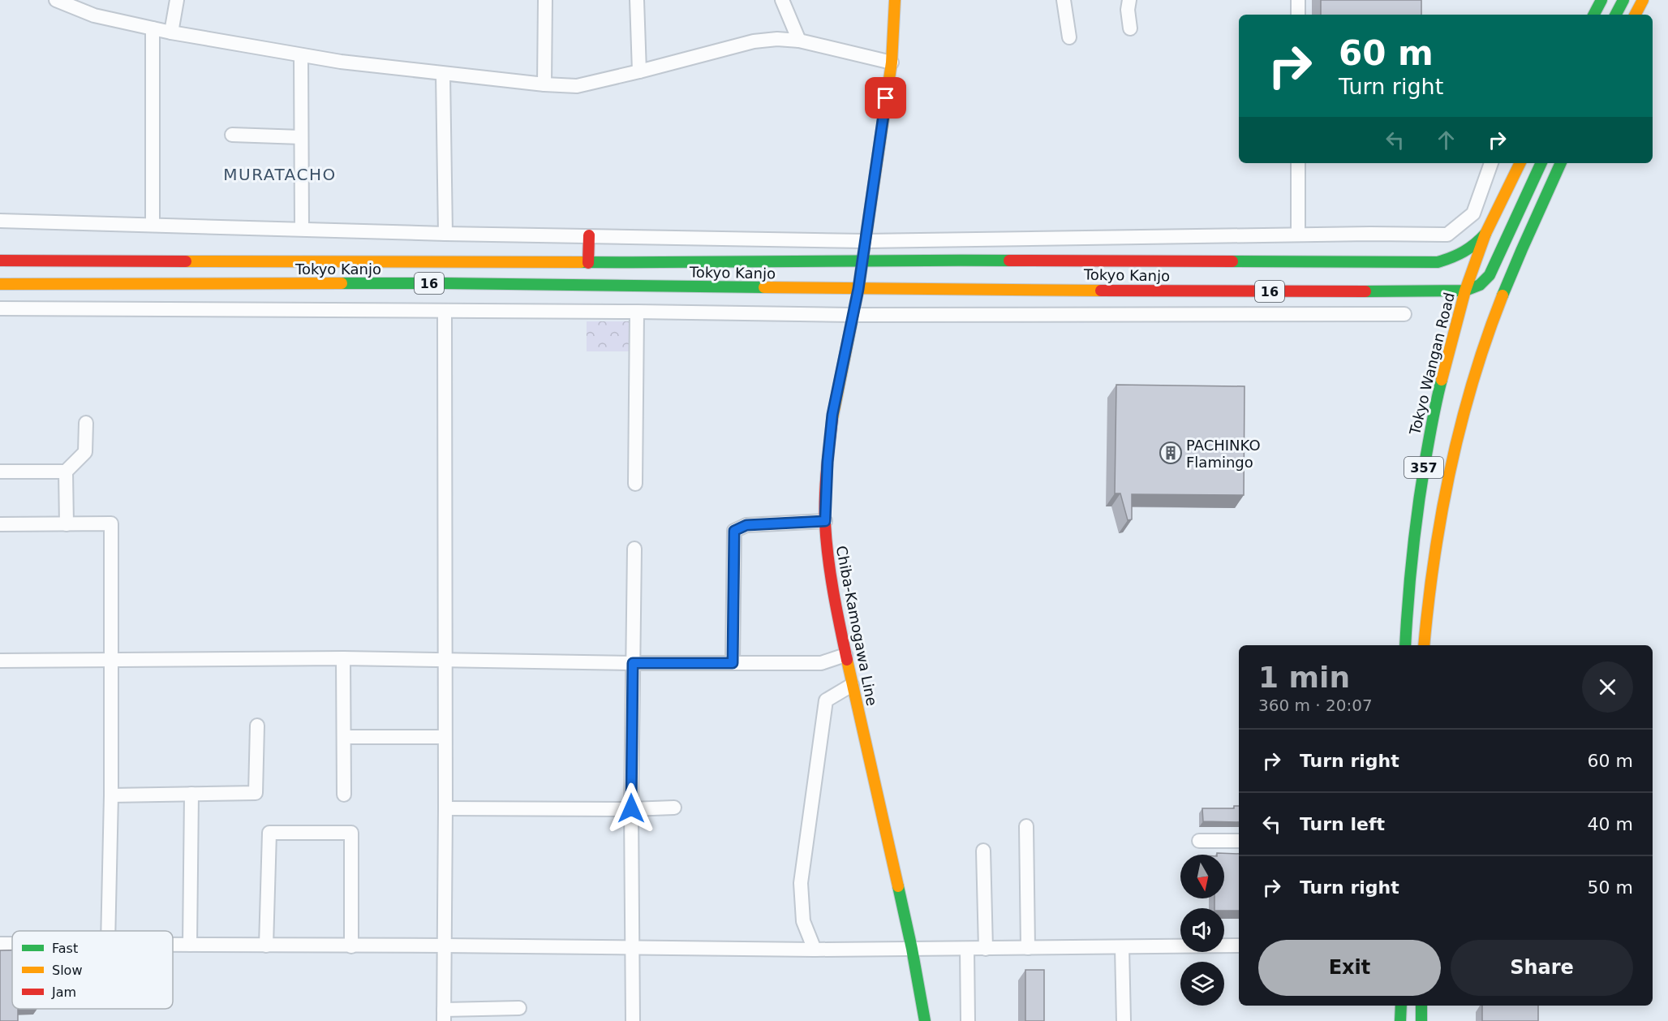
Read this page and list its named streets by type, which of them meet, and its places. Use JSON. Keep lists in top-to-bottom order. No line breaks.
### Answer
{"streets":{"main road":["Tokyo Kanjo","16","Tokyo Wangan Road","357","Chiba-Kamogawa Line"]},"crossings":[["Tokyo Kanjo","16"],["Tokyo Kanjo","Tokyo Wangan Road"],["Tokyo Kanjo","Chiba-Kamogawa Line"],["16","Tokyo Wangan Road"]],"districts":["MURATACHO"],"places":{"building":["PACHINKO Flamingo"]},"legend":["Fast","Slow","Jam"],"north":"bottom","page":{"turn":["60 m","Turn right"],"heading":["1 min","360 m · 20:07"],"list":[{"name":"Turn right","value":"60 m"},{"name":"Turn left","value":"40 m"},{"name":"Turn right","value":"50 m"}],"buttons":["Exit","Share"]}}
